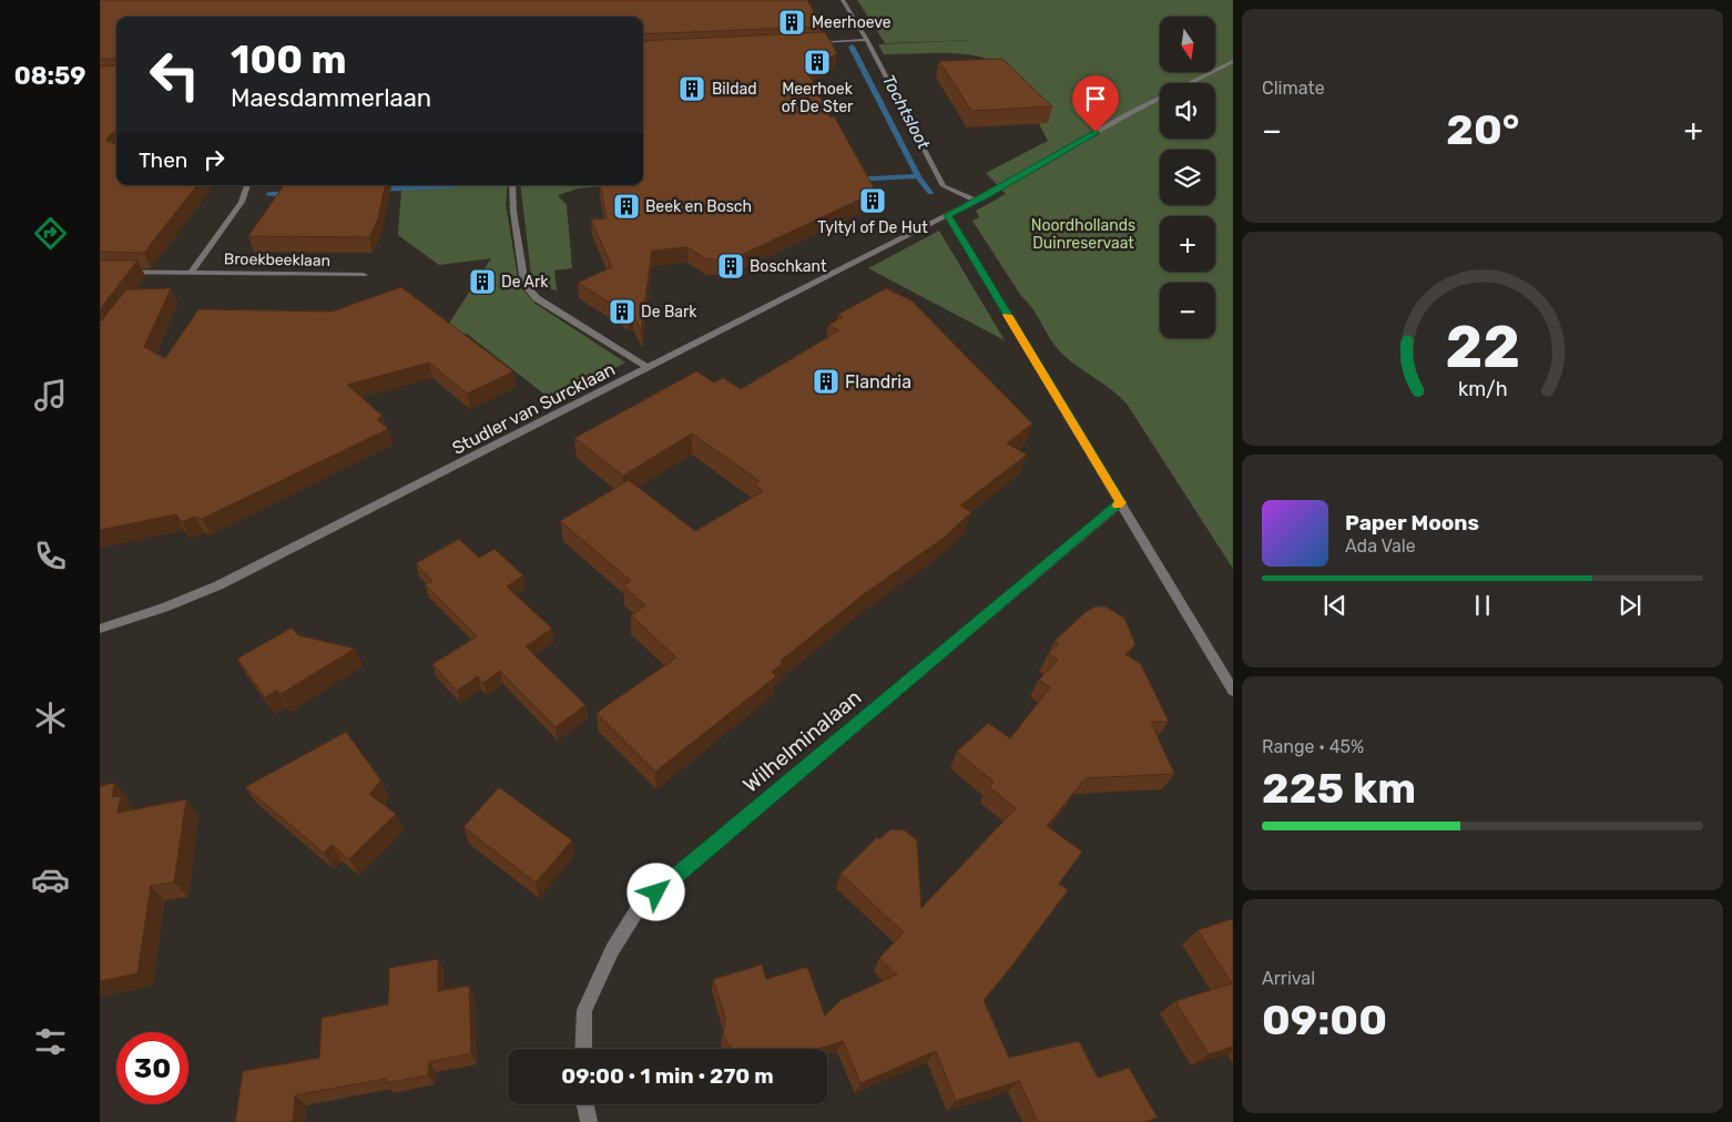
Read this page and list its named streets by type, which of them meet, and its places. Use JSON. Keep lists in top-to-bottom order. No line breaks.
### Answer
{"streets":{"street":["Broekbeeklaan","Studler van Surcklaan","Wilhelminalaan"]},"water":["Tochtsloot"],"parks":["Noordhollands Duinreservaat"],"places":{"building":["Meerhoeve","Meerhoek of De Ster","Bildad","Tyltyl of De Hut","Beek en Bosch","Boschkant","De Ark","De Bark","Flandria"]},"north":"bottom","page":{"tabs":"08:59","tile":["Climate",["Range · 45%","225 km"],["Arrival","09:00"]],"map_buttons":["+","−"],"turn":["100 m","Maesdammerlaan"],"heat":["−","20°","+"],"then":"Then","song":["Paper Moons","Ada Vale"],"limit":"30","trip":"09:00 · 1 min · 270 m","gauge":["22","km/h"]}}
